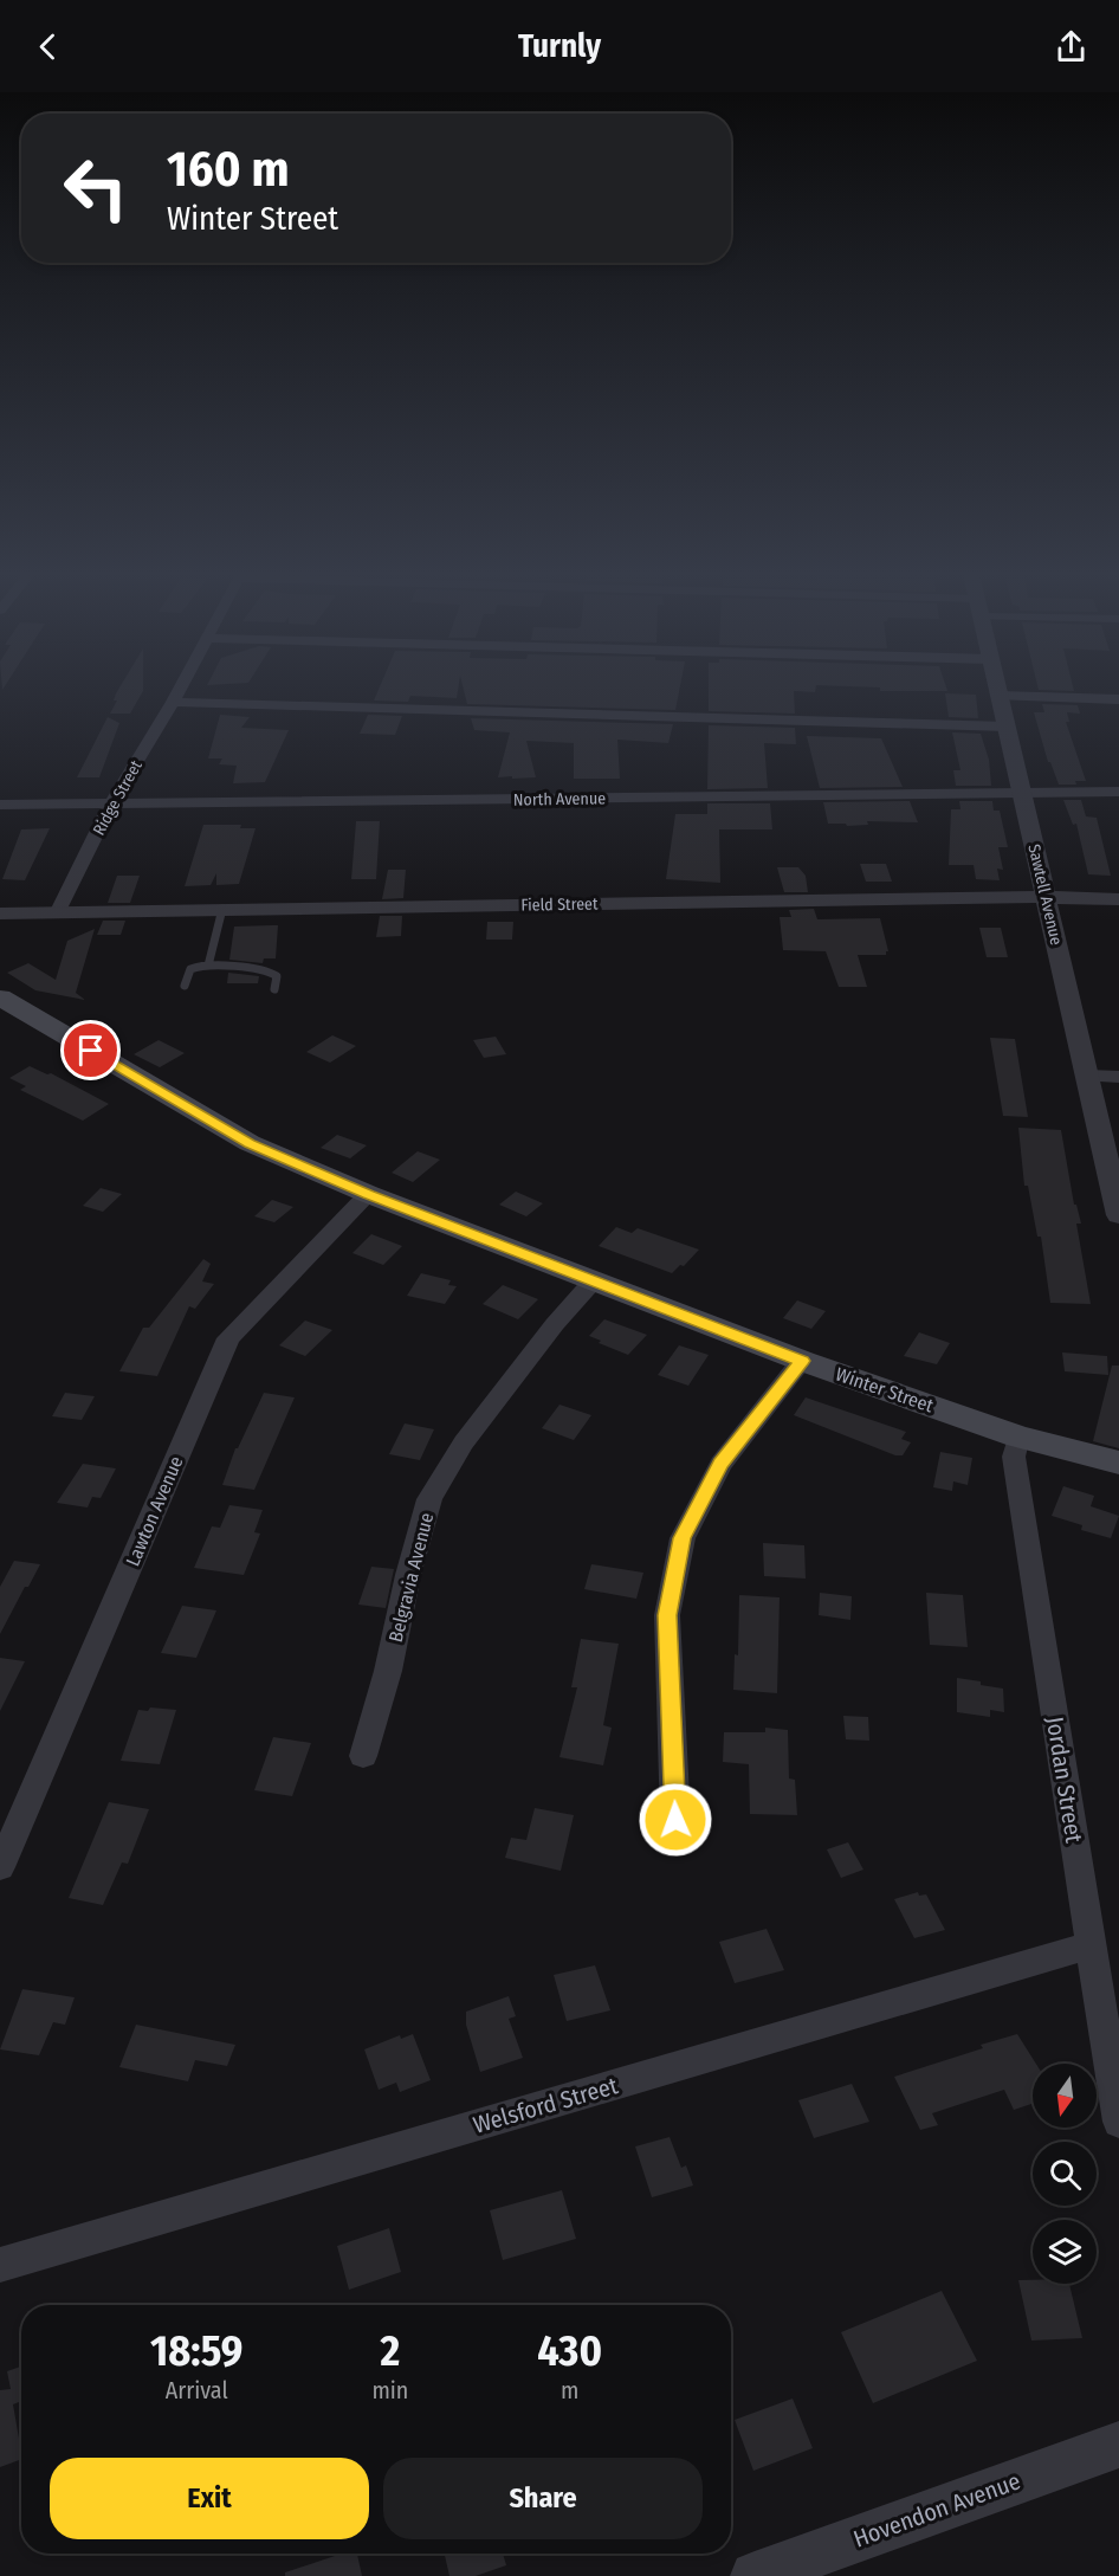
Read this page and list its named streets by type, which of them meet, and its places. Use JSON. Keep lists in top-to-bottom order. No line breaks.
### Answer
{"streets":{"main road":["Winter Street"],"street":["Ridge Street","North Avenue","Sawtell Avenue","Field Street","Lawton Avenue","Belgravia Avenue","Jordan Street","Welsford Street","Hovendon Avenue"]},"crossings":[["Ridge Street","North Avenue"],["Ridge Street","Field Street"],["North Avenue","Sawtell Avenue"],["Sawtell Avenue","Field Street"],["Winter Street","Lawton Avenue"],["Winter Street","Belgravia Avenue"],["Winter Street","Jordan Street"],["Jordan Street","Welsford Street"]],"north":"bottom","page":{"header":"Turnly","turn":["160 m","Winter Street"],"eta":["18:59","Arrival","2","min","430","m"],"buttons":["Exit","Share"]}}
